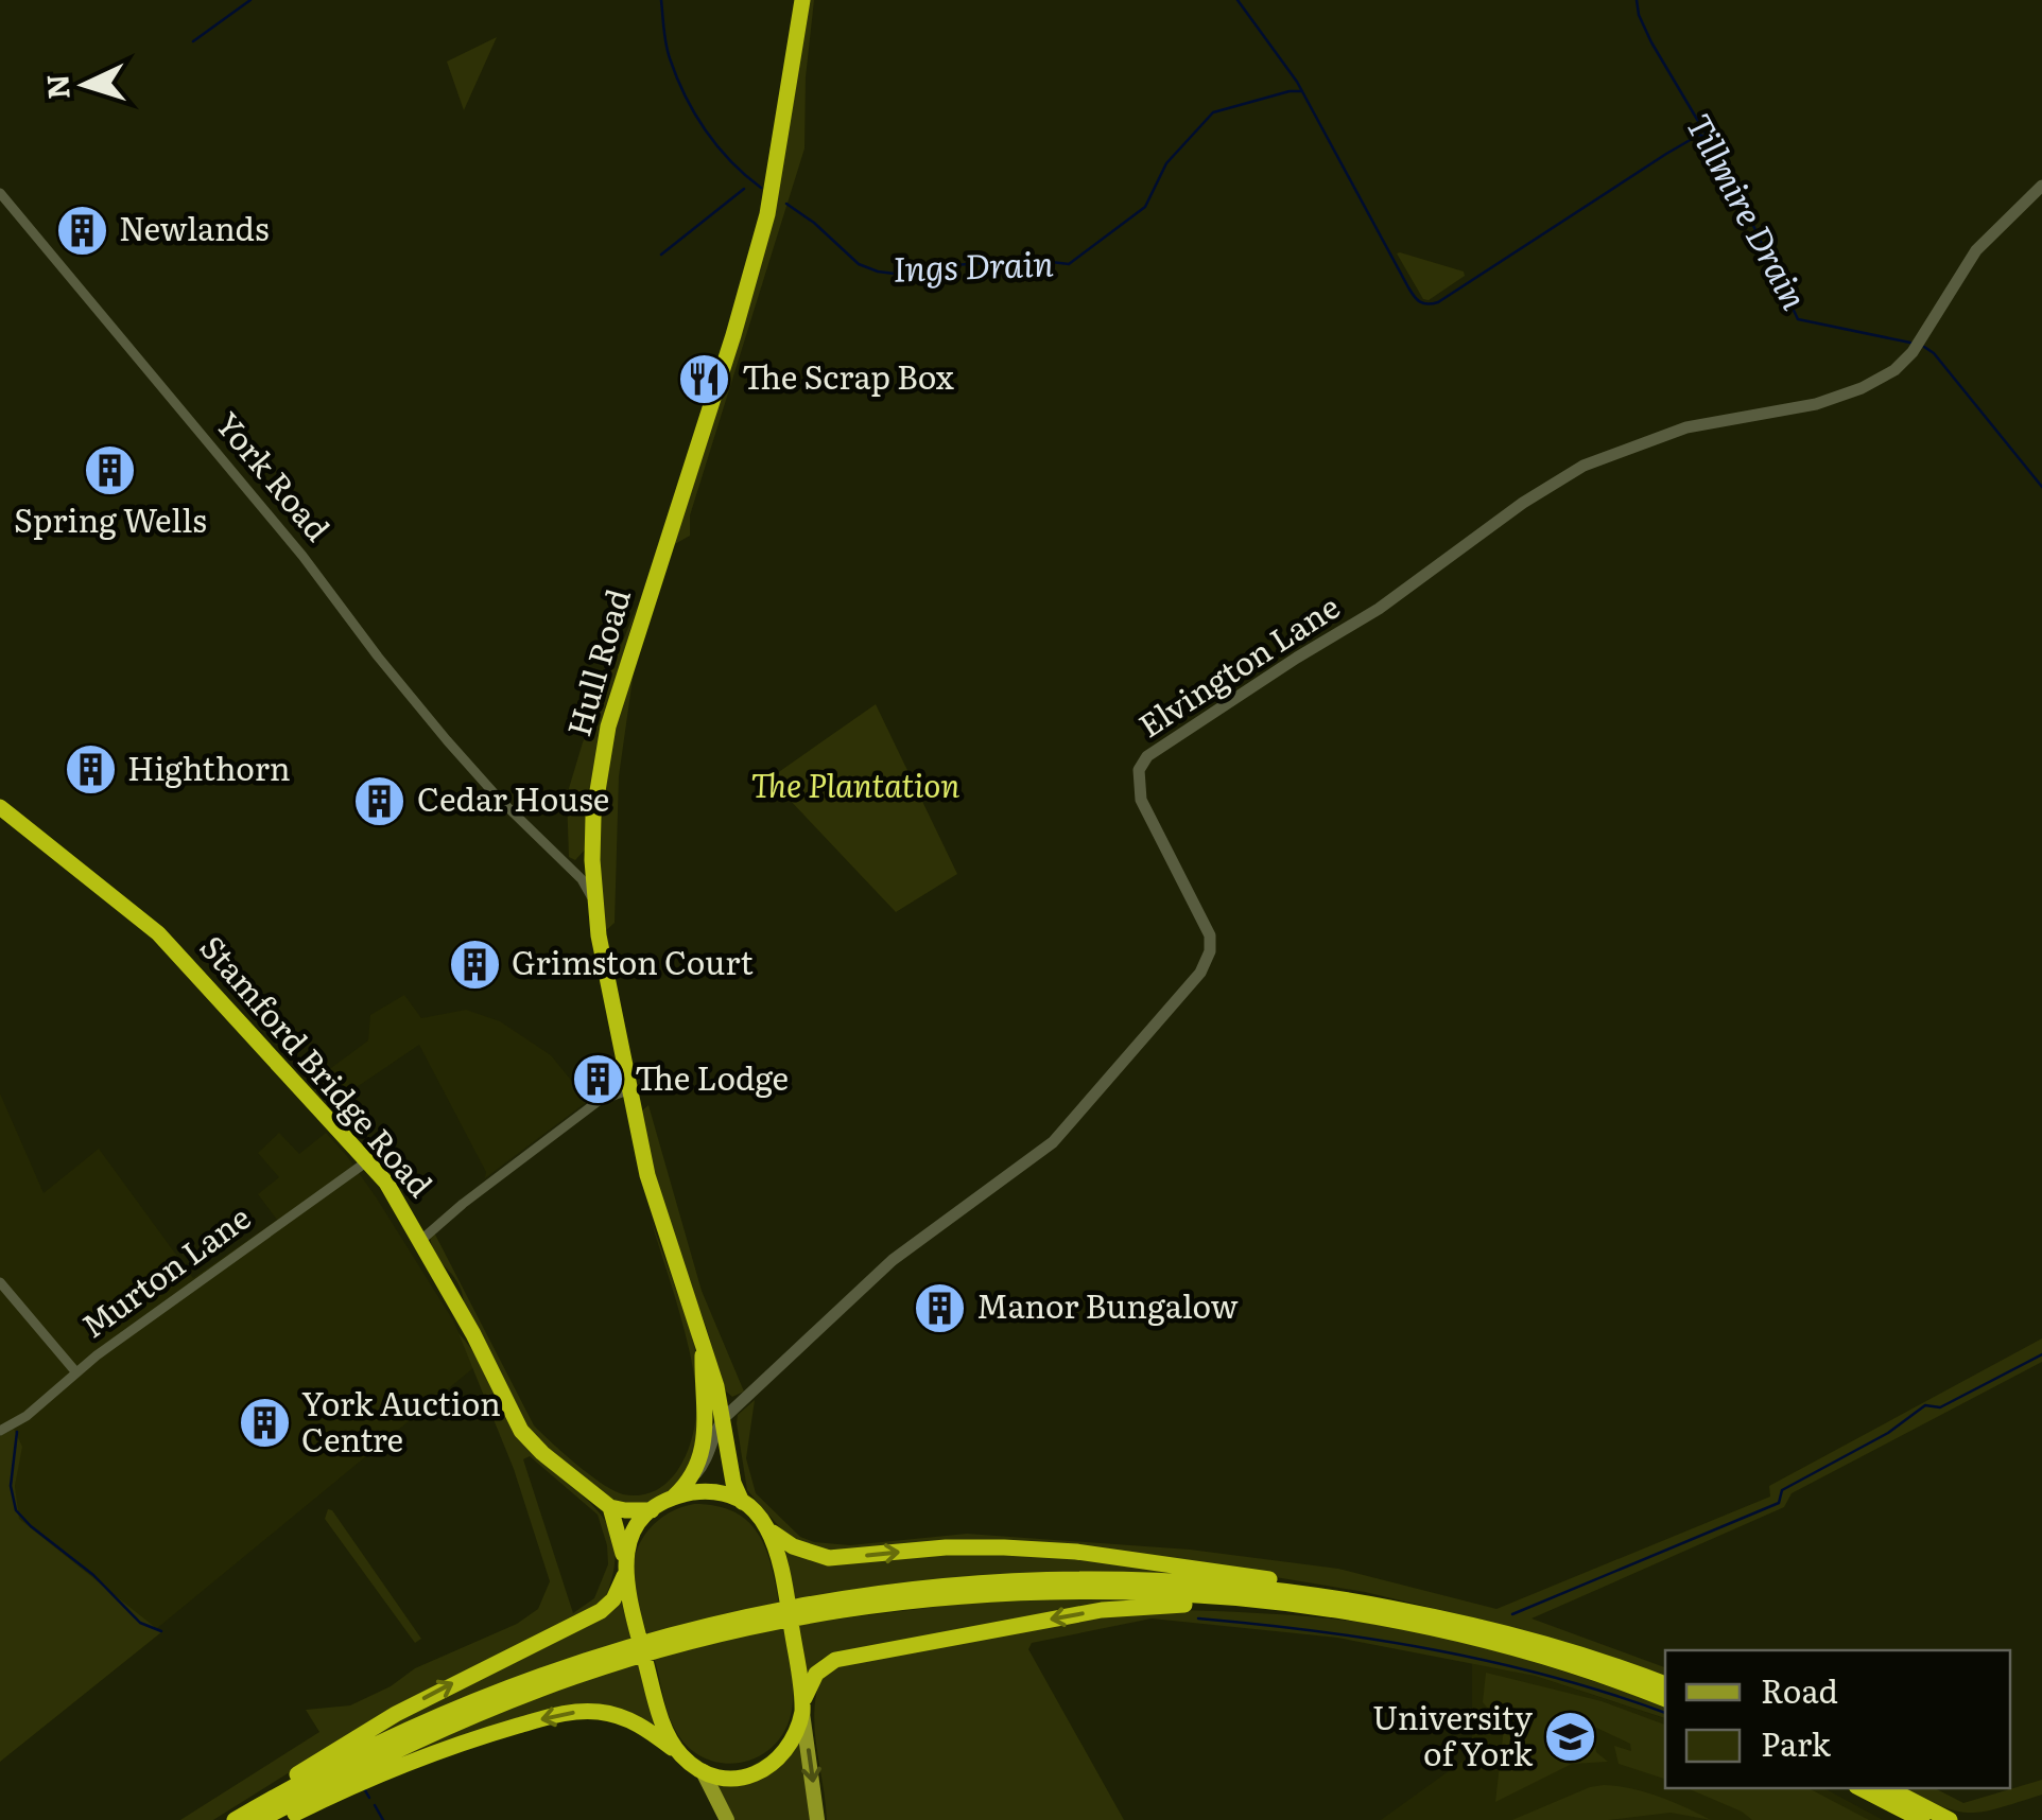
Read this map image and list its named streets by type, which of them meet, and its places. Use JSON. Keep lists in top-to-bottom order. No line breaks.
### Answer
{"streets":{"highway":["Hull Road","Stamford Bridge Road"],"main road":["Elvington Lane"],"street":["York Road","Murton Lane"]},"crossings":[["York Road","Hull Road"],["Hull Road","Elvington Lane"],["Stamford Bridge Road","Murton Lane"]],"water":["Tillmire Drain","Ings Drain"],"parks":["The Plantation"],"places":{"building":["Newlands","Spring Wells","Highthorn","Cedar House","Grimston Court","The Lodge","Manor Bungalow","York Auction Centre"],"restaurant":["The Scrap Box"],"school or university":["University of York"]},"legend":["Road","Park"],"north":"left"}
